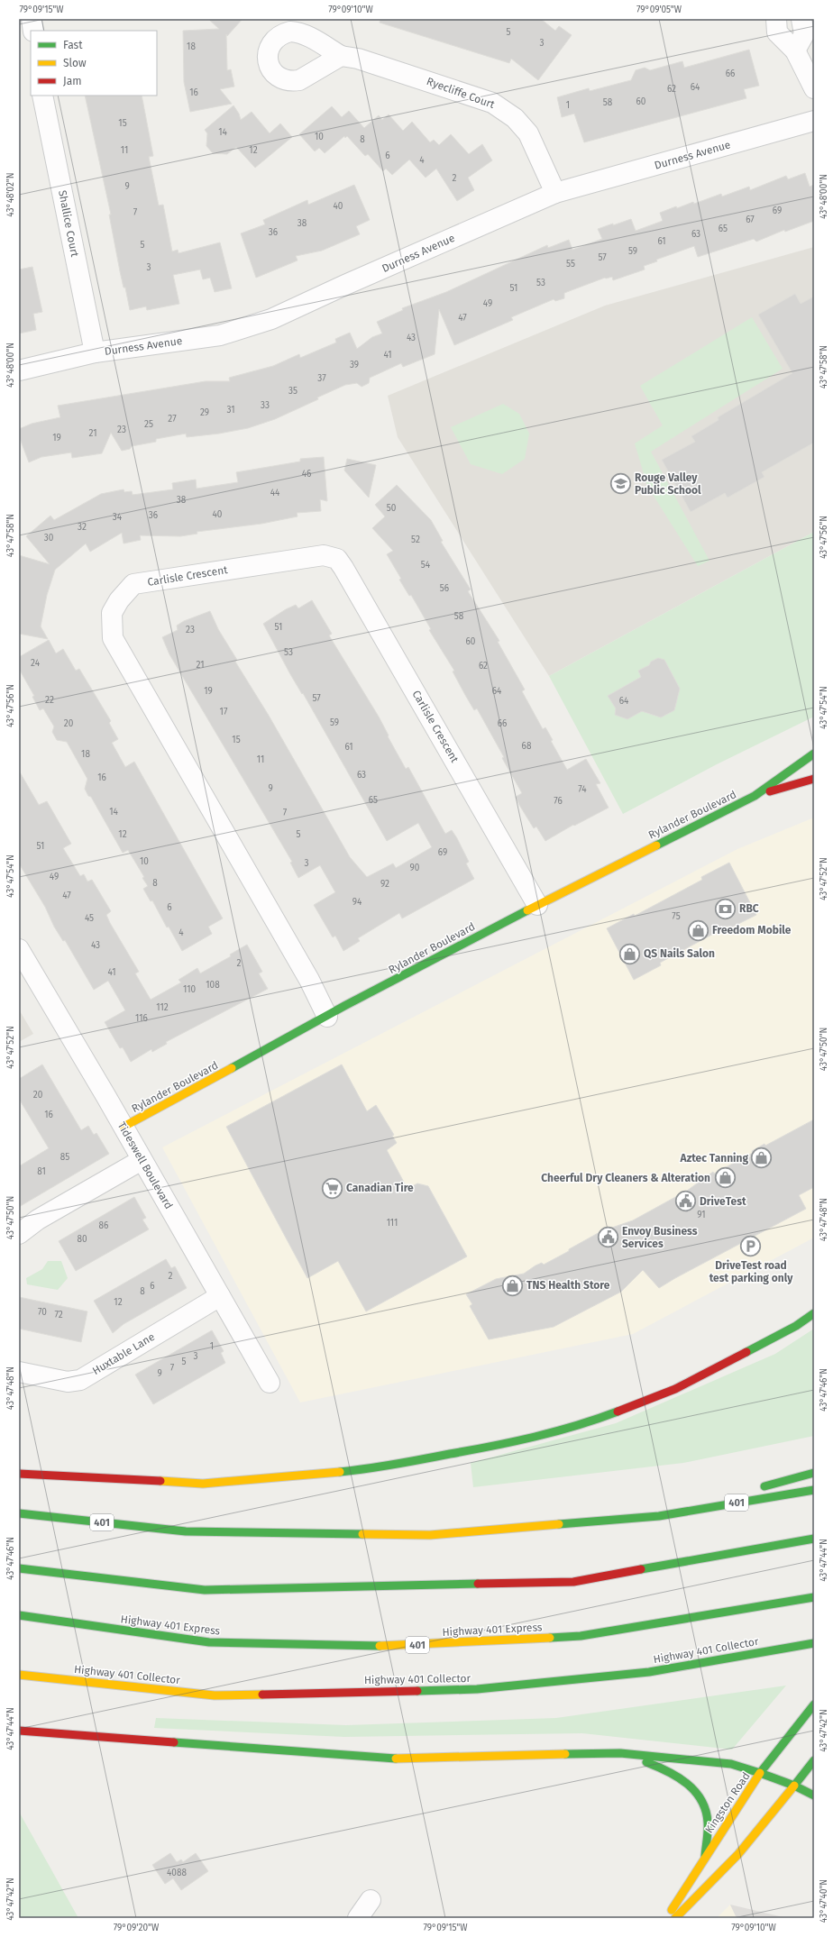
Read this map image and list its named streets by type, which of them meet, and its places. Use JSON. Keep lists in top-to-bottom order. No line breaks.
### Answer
{"streets":{"main road":["Rylander Boulevard","401","Highway 401 Express","Highway 401 Collector","Kingston Road"],"street":["Ryecliffe Court","Durness Avenue","Shallice Court","Carlisle Crescent","Tideswell Boulevard","Huxtable Lane"]},"crossings":[["Ryecliffe Court","Durness Avenue"],["Durness Avenue","Shallice Court"],["Carlisle Crescent","Rylander Boulevard"],["Rylander Boulevard","Tideswell Boulevard"],["Tideswell Boulevard","Huxtable Lane"]],"places":{"school or university":["Rouge Valley Public School"],"bank":["RBC"],"shop":["Freedom Mobile","QS Nails Salon","Aztec Tanning","Cheerful Dry Cleaners & Alteration","TNS Health Store"],"supermarket":["Canadian Tire"],"public building":["DriveTest","Envoy Business Services"],"parking":["DriveTest road test parking only"]},"house_numbers":["5","3","18","66","64","62","16","60","58","1","15","14","10","8","11","12","6","4","2","9","40","69","7","67","38","65","36","63","61","5","59","57","55","3","53","51","49","47","43","41","39","37","35","33","31","29","27","25","23","21","19","46","44","38","50","40","36","34","32","30","52","54","56","58","51","23","60","53","24","21","62","19","64","57","22","64","17","59","20","66","15","68","61","18","11","63","16","9","74","65","76","14","7","12","5","51","69","10","3","90","49","8","92","47","94","6","75","45","4","43","2","41","108","110","112","116","20","16","85","81","91","111","86","80","2","6","8","12","70","72","1","3","5","7","9","4088"],"legend":["Fast","Slow","Jam"],"coordinates":["79°09'15\"W","79°09'10\"W","79°09'05\"W","43°48'02\"N","43°48'00\"N","43°47'58\"N","43°47'56\"N","43°47'54\"N","43°47'52\"N","43°47'50\"N","43°47'48\"N","43°47'46\"N","43°47'44\"N","43°47'42\"N","43°47'40\"N","79°09'20\"W"]}
